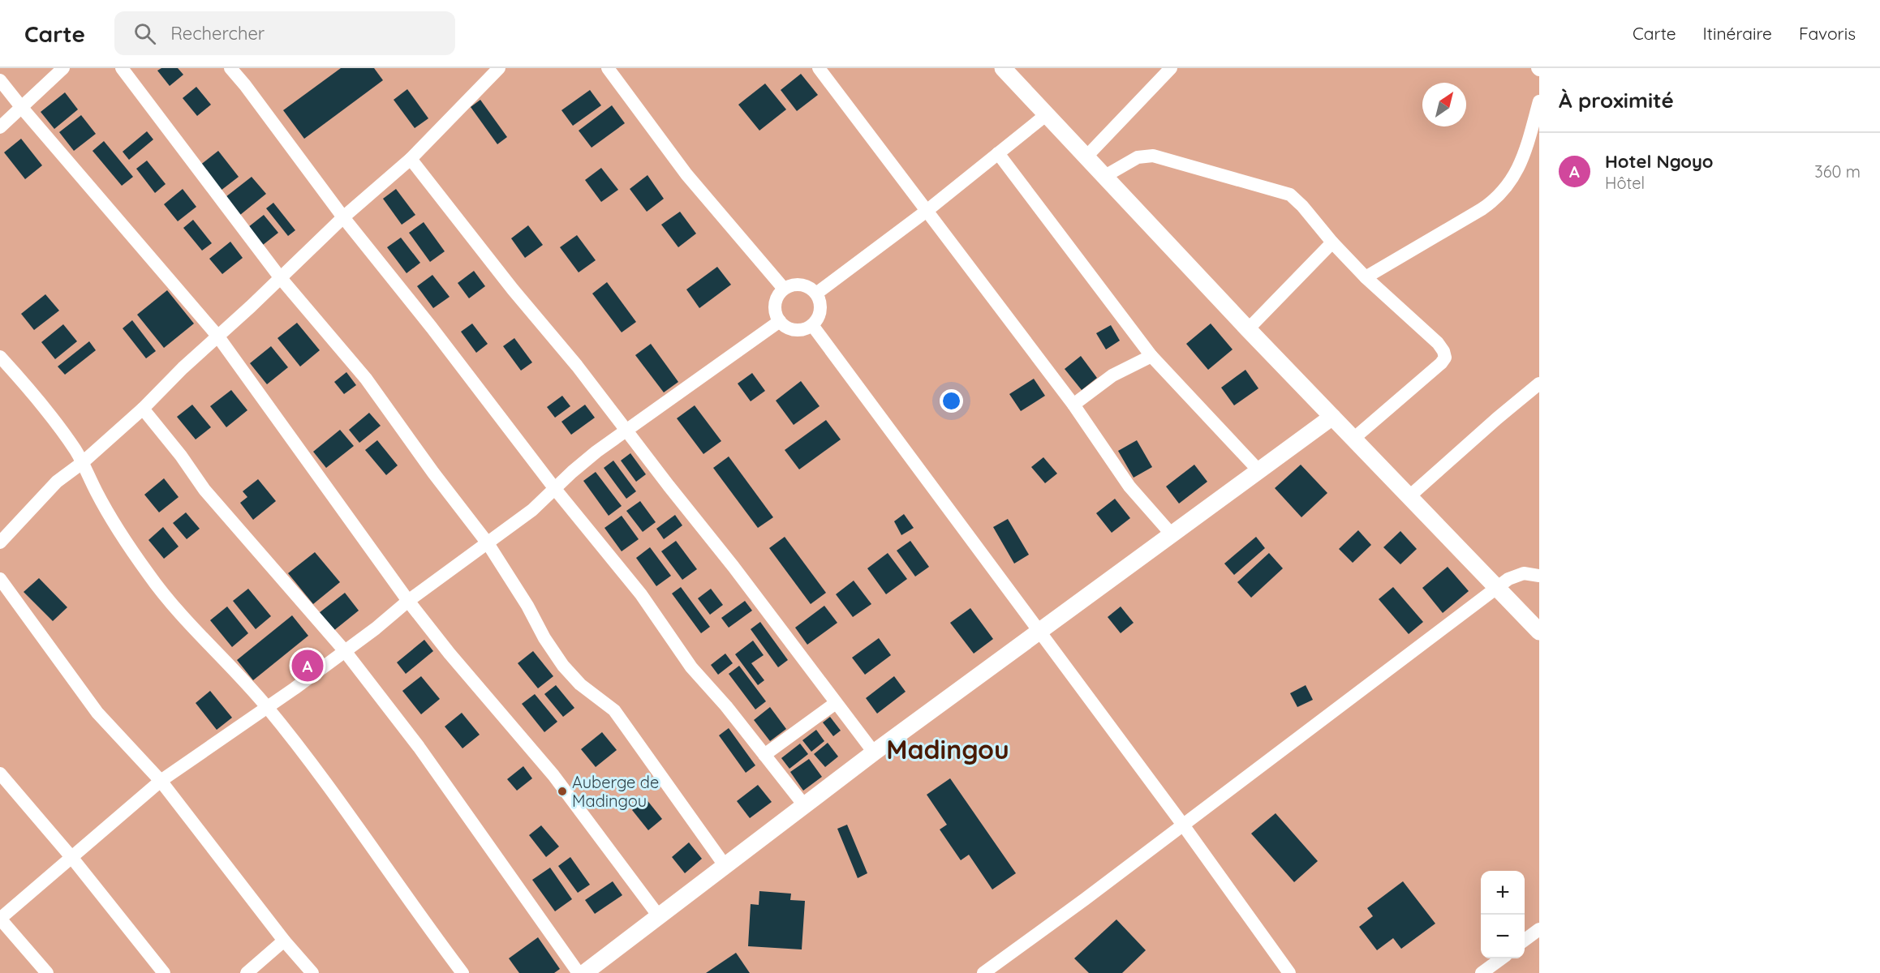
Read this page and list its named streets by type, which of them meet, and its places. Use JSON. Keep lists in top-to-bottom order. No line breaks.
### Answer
{"districts":["Madingou"],"places":["Auberge de Madingou"],"north":"top right","page":{"header":"Carte","search":"Rechercher","nav":["Carte","Itinéraire","Favoris"],"heading":"À proximité","list":[{"mark":"A","name":"Hotel Ngoyo","note":"Hôtel","value":"360 m"}],"pins":"A","map_buttons":["+","−"]}}
